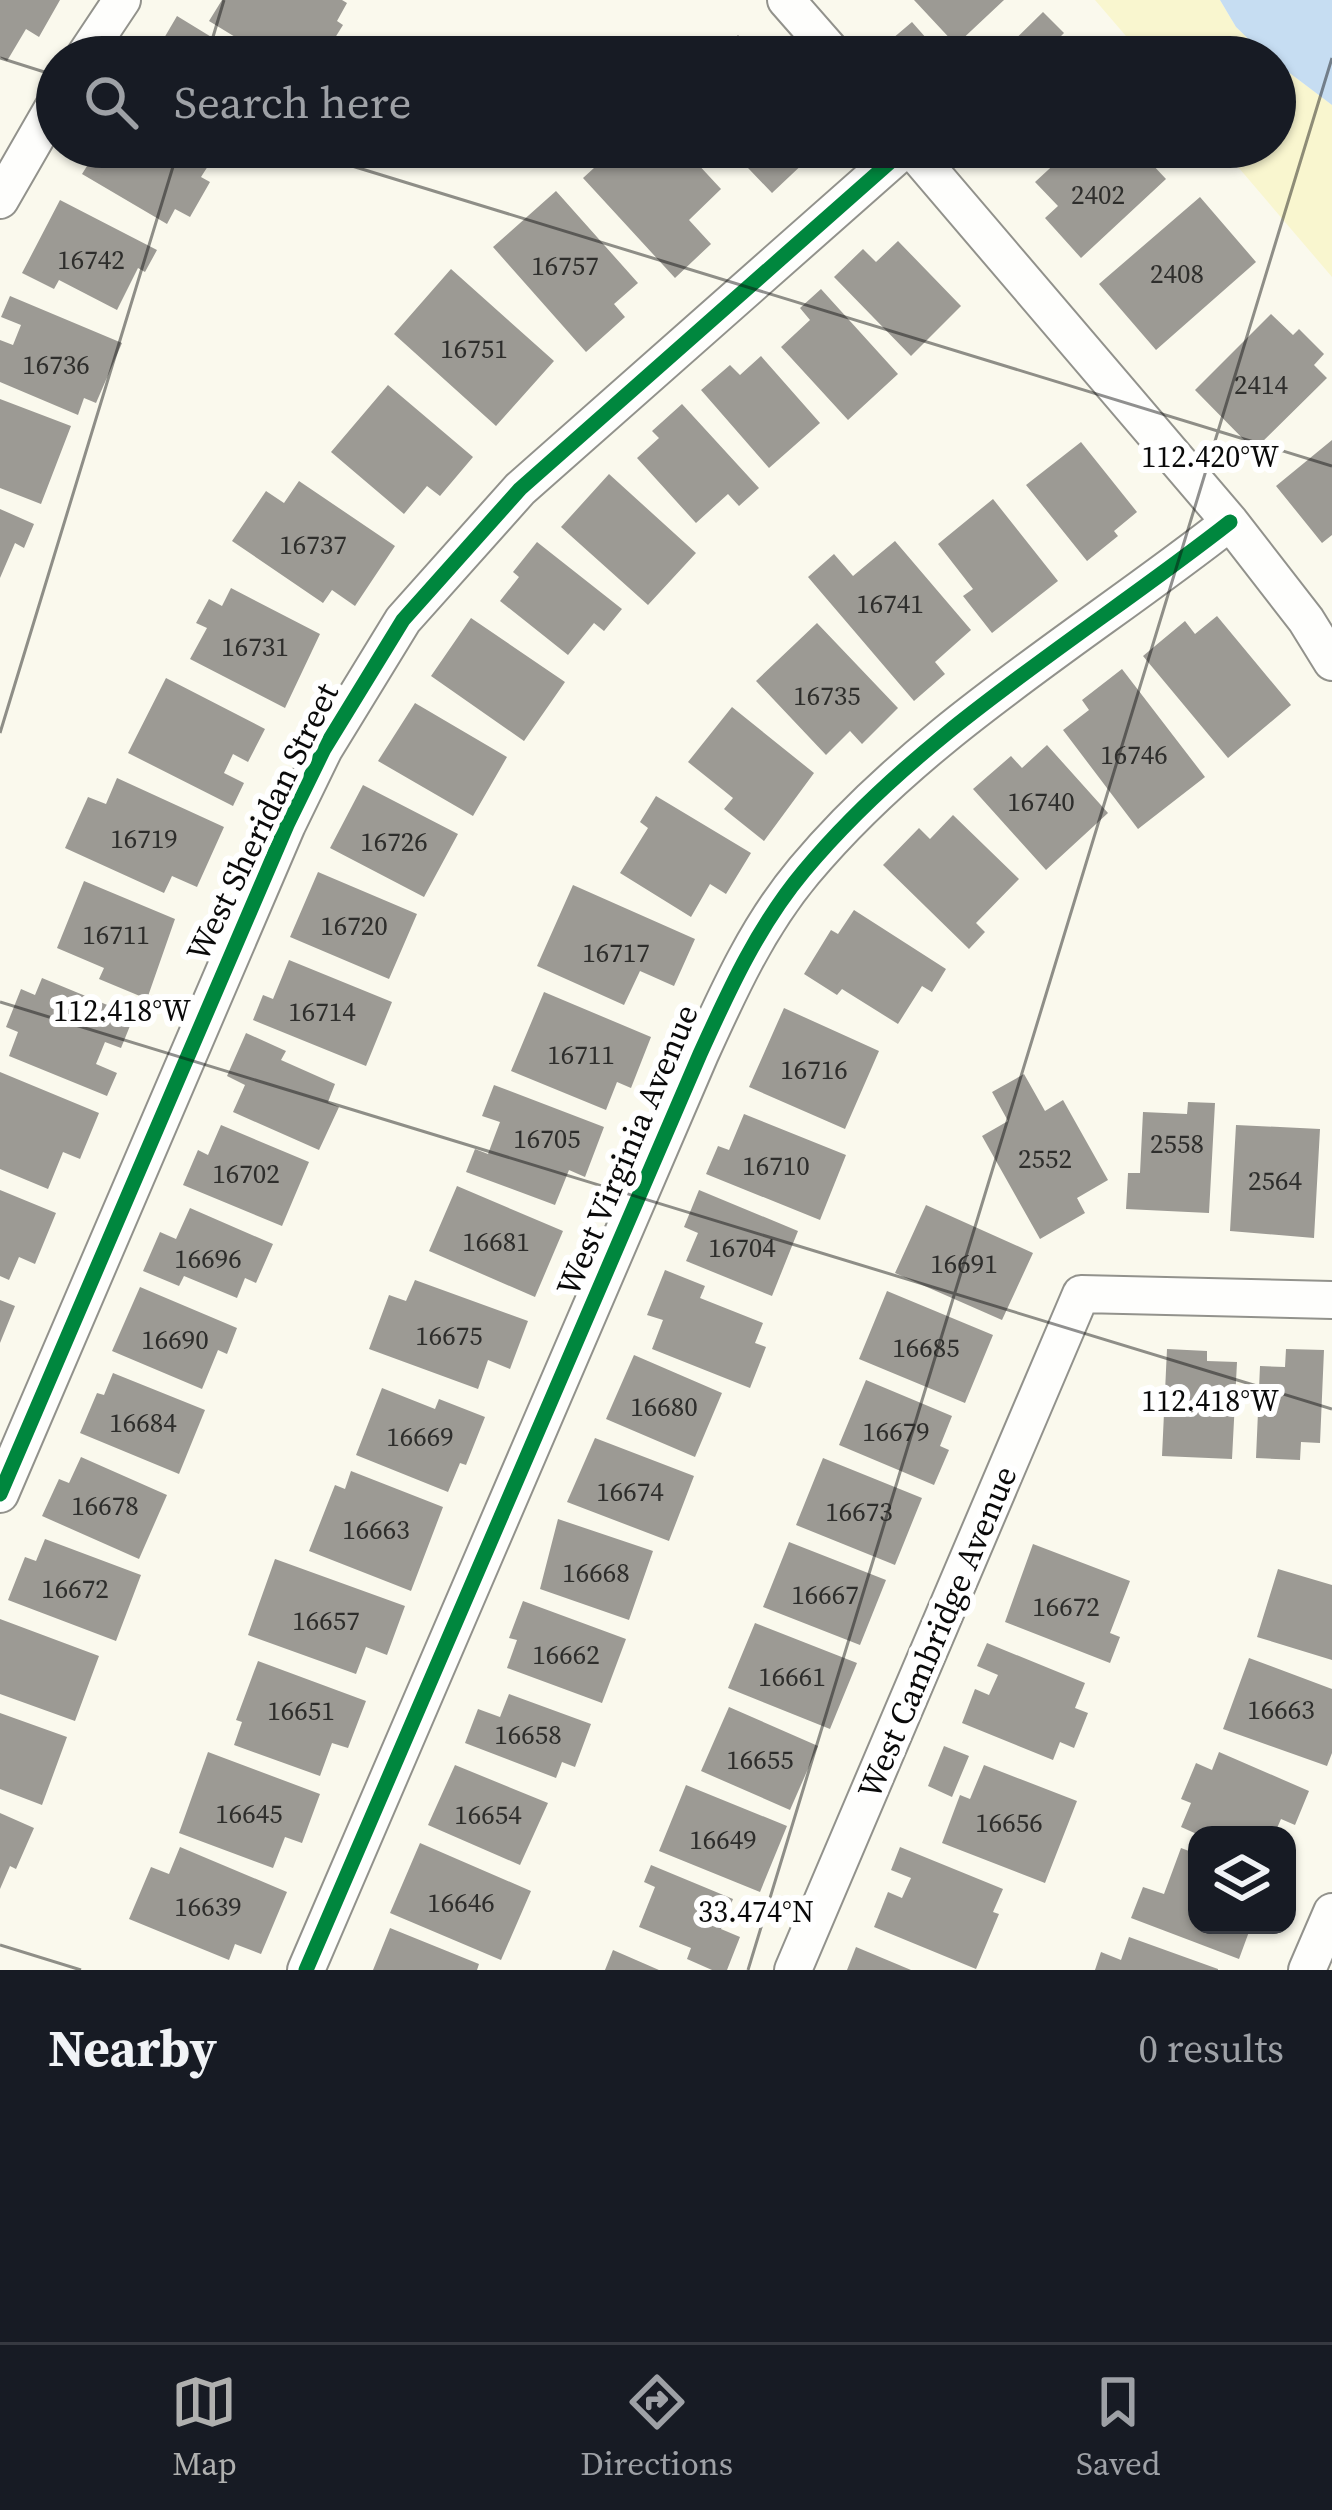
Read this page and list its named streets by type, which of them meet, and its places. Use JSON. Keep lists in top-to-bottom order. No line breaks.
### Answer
{"streets":{"street":["West Sheridan Street","West Virginia Avenue","West Cambridge Avenue"]},"house_numbers":["2402","16742","16757","2408","16751","16736","2414","16737","16741","16731","16735","16746","16740","16719","16726","16720","16711","16717","16714","16711","16716","16705","2558","2552","16710","16702","2564","16681","16704","16696","16691","16675","16690","16685","16680","16684","16679","16669","16674","16678","16673","16663","16668","16672","16667","16672","16657","16662","16661","16663","16651","16658","16655","16645","16654","16656","16649","16646","16639"],"page":{"search":"Search here","heading":["Nearby","0 results"],"nav":["Map","Directions","Saved"]},"coordinates":["112.420°W","112.418°W","33.474°N"]}
